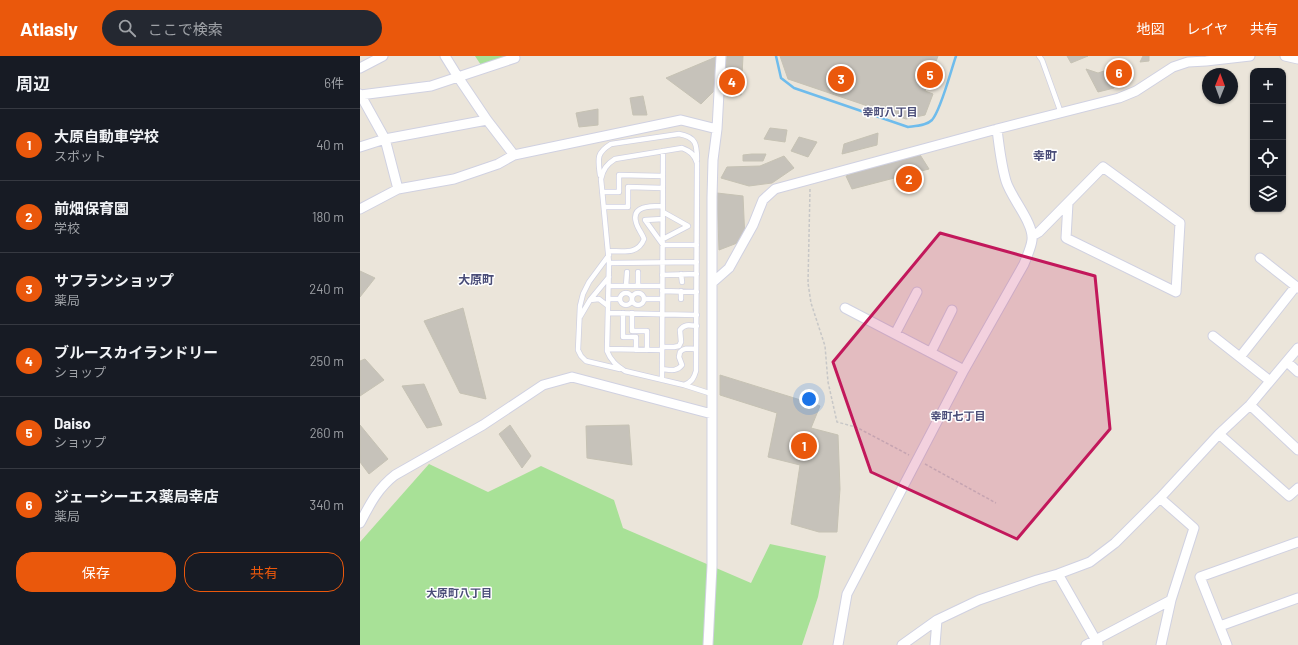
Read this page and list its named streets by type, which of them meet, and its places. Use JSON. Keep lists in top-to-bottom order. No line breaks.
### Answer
{"districts":["幸町八丁目","幸町","大原町","幸町七丁目","大原町八丁目"],"north":"top","page":{"header":"Atlasly","search":"ここで検索","nav":["地図","レイヤ","共有"],"heading":["周辺","6件"],"pins":["6","5","3","4","2","1"],"map_buttons":["+","−"],"list":[{"mark":"1","name":"大原自動車学校","note":"スポット","value":"40 m"},{"mark":"2","name":"前畑保育園","note":"学校","value":"180 m"},{"mark":"3","name":"サフランショップ","note":"薬局","value":"240 m"},{"mark":"4","name":"ブルースカイランドリー","note":"ショップ","value":"250 m"},{"mark":"5","name":"Daiso","note":"ショップ","value":"260 m"},{"mark":"6","name":"ジェーシーエス薬局幸店","note":"薬局","value":"340 m"}],"buttons":["保存","共有"]}}
